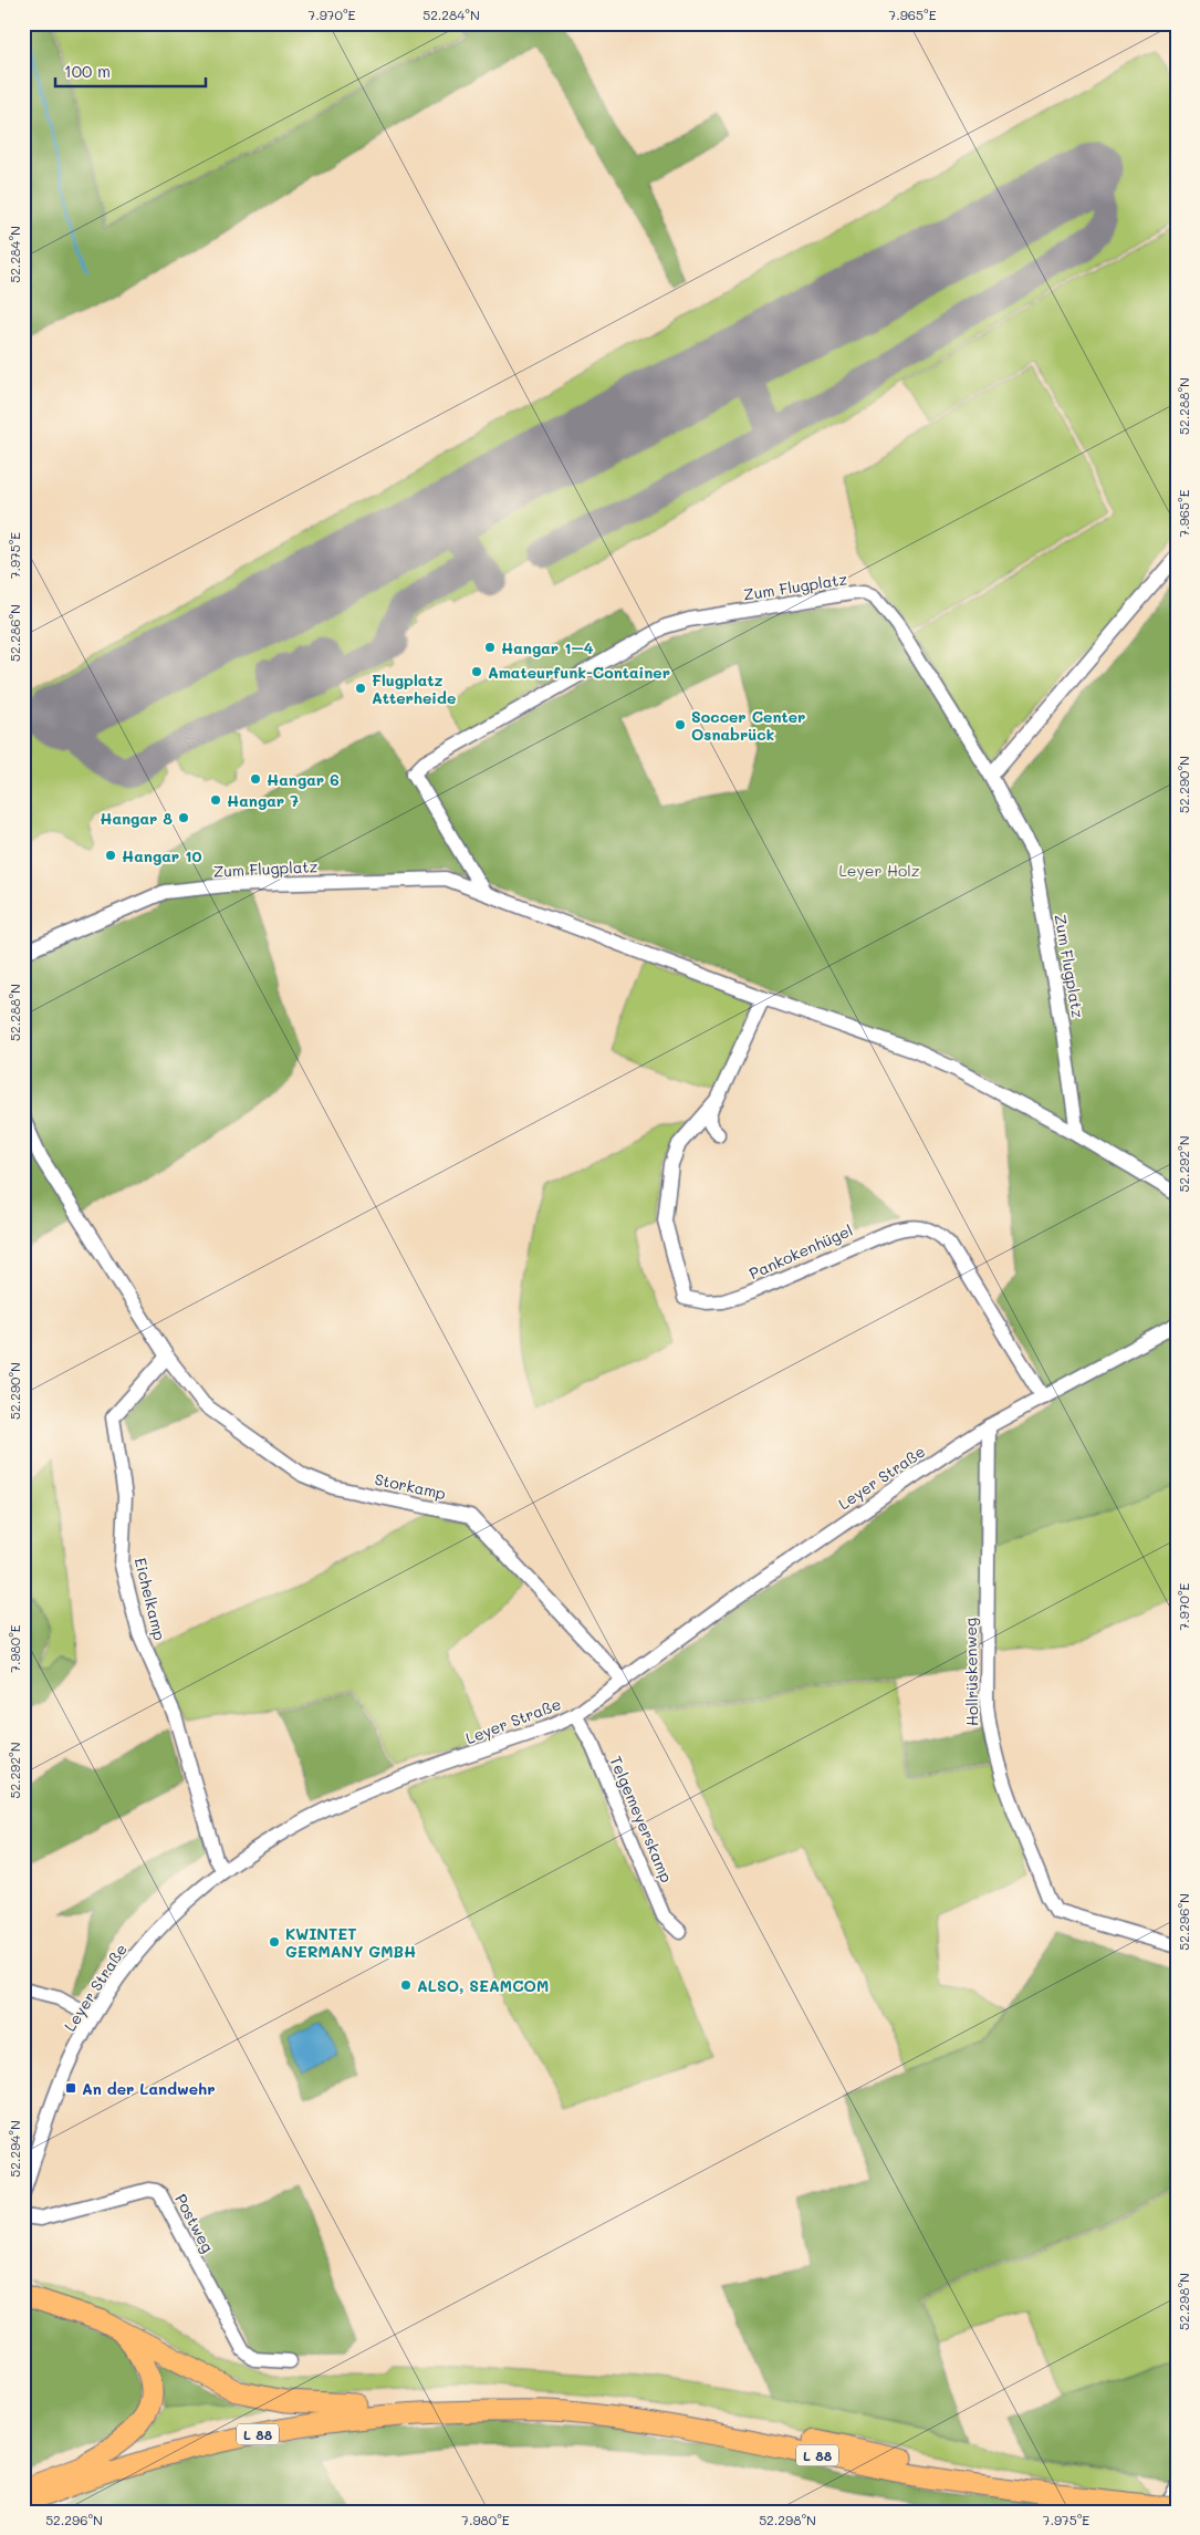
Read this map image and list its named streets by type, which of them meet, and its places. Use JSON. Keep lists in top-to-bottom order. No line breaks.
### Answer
{"streets":{"highway":["L 88"],"street":["Zum Flugplatz","Pankokenhügel","Leyer Straße","Storkamp","Eichelkamp","Hollrüskenweg","Telgemeyerskamp","Postweg"]},"crossings":[["Zum Flugplatz","Pankokenhügel"],["Pankokenhügel","Leyer Straße"],["Leyer Straße","Storkamp"],["Leyer Straße","Eichelkamp"],["Leyer Straße","Hollrüskenweg"],["Leyer Straße","Telgemeyerskamp"],["Storkamp","Eichelkamp"]],"parks":["Leyer Holz"],"places":{"other":["Hangar 1–4","Amateurfunk-Container","Flugplatz Atterheide","Soccer Center Osnabrück","Hangar 6","Hangar 7","Hangar 8","Hangar 10","KWINTET GERMANY GMBH","ALSO, SEAMCOM"],"transit":["An der Landwehr"]},"scale_bar":"100 m","coordinates":["7.970°E","52.284°N","7.965°E","52.288°N","7.975°E","52.286°N","52.290°N","52.292°N","7.980°E","52.296°N","52.294°N","52.298°N"]}
